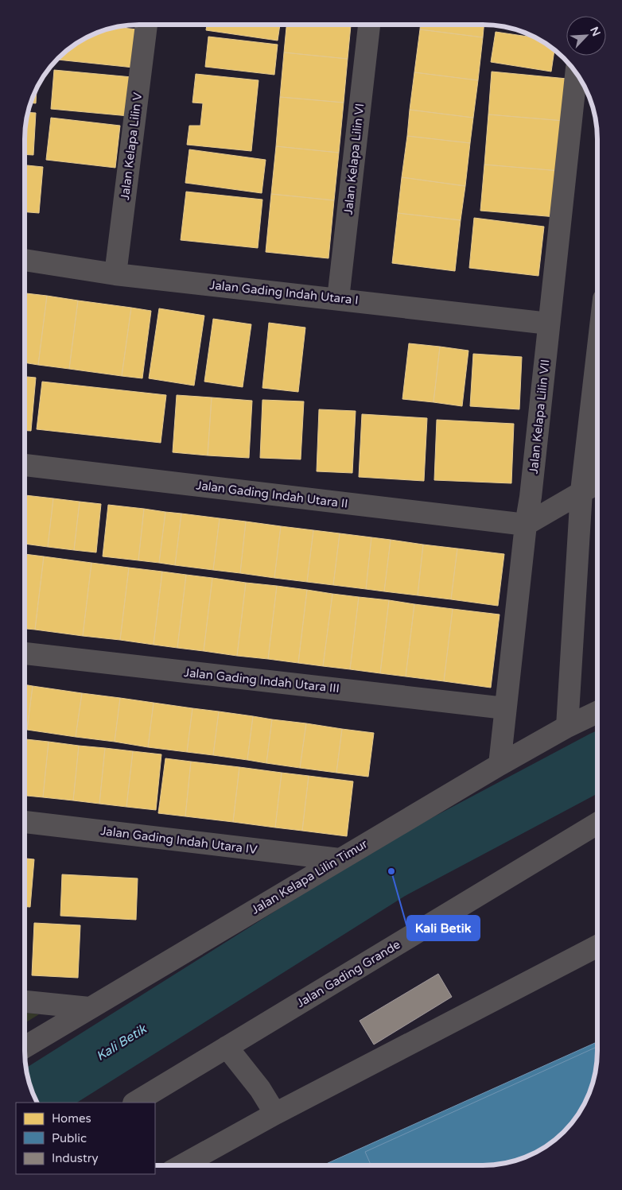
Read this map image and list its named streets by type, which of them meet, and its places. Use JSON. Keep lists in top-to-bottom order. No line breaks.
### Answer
{"streets":{"street":["Jalan Kelapa Lilin V","Jalan Kelapa Lilin VI","Jalan Gading Indah Utara I","Jalan Kelapa Lilin VII","Jalan Gading Indah Utara II","Jalan Gading Indah Utara III","Jalan Gading Indah Utara IV","Jalan Kelapa Lilin Timur","Jalan Gading Grande"]},"crossings":[["Jalan Kelapa Lilin V","Jalan Gading Indah Utara I"],["Jalan Kelapa Lilin VI","Jalan Gading Indah Utara I"],["Jalan Gading Indah Utara I","Jalan Kelapa Lilin VII"],["Jalan Kelapa Lilin VII","Jalan Gading Indah Utara II"],["Jalan Kelapa Lilin VII","Jalan Gading Indah Utara III"],["Jalan Kelapa Lilin VII","Jalan Kelapa Lilin Timur"],["Jalan Gading Indah Utara IV","Jalan Kelapa Lilin Timur"]],"water":["Kali Betik"],"places":["Kali Betik"],"legend":["Homes","Public","Industry"],"north":"top right"}
